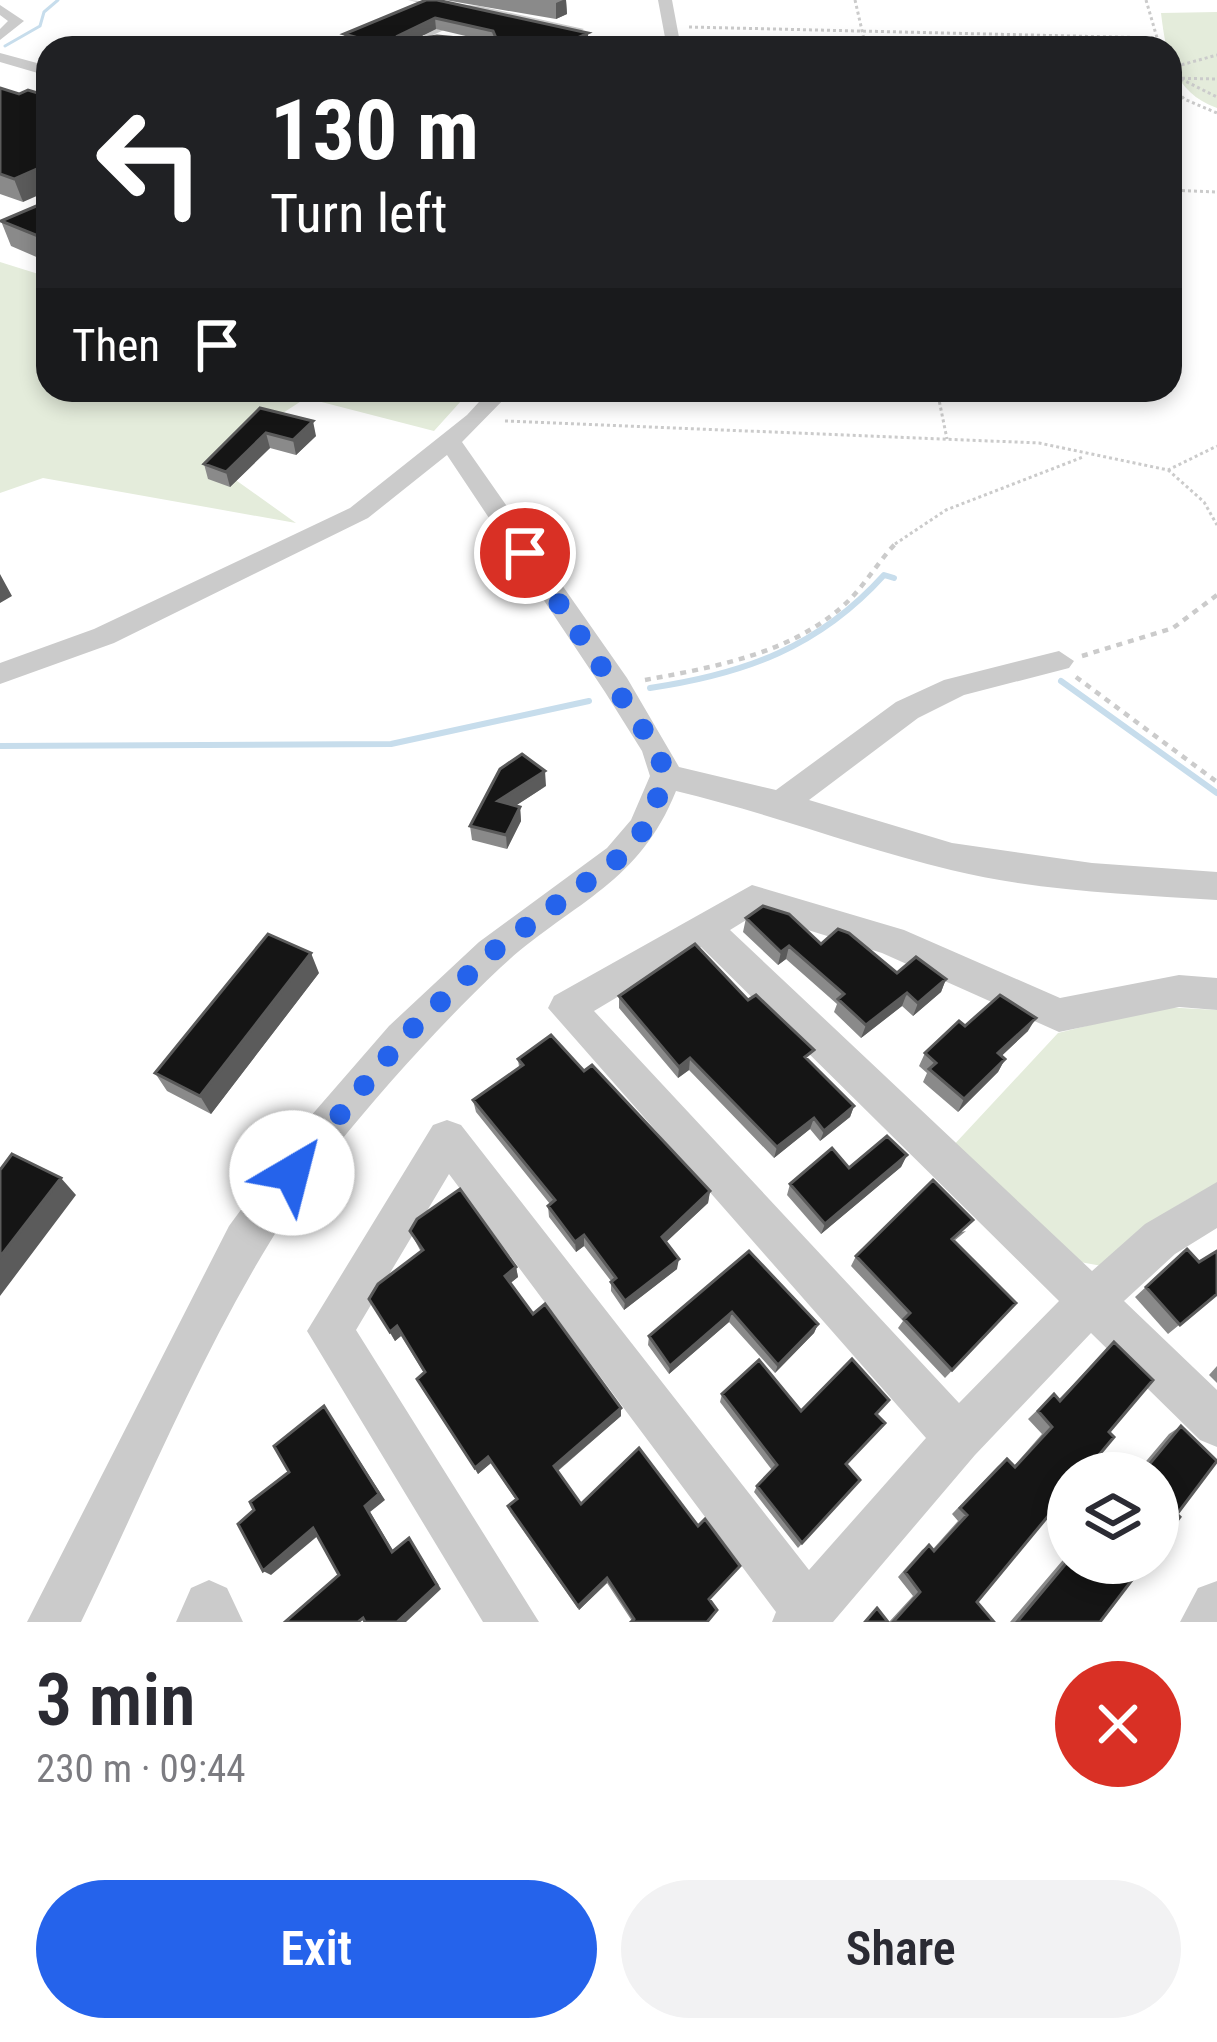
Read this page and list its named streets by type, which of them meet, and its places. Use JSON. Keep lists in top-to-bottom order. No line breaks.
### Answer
{"page":{"turn":["130 m","Turn left"],"then":"Then","heading":["3 min","230 m · 09:44"],"buttons":["Exit","Share"]}}
